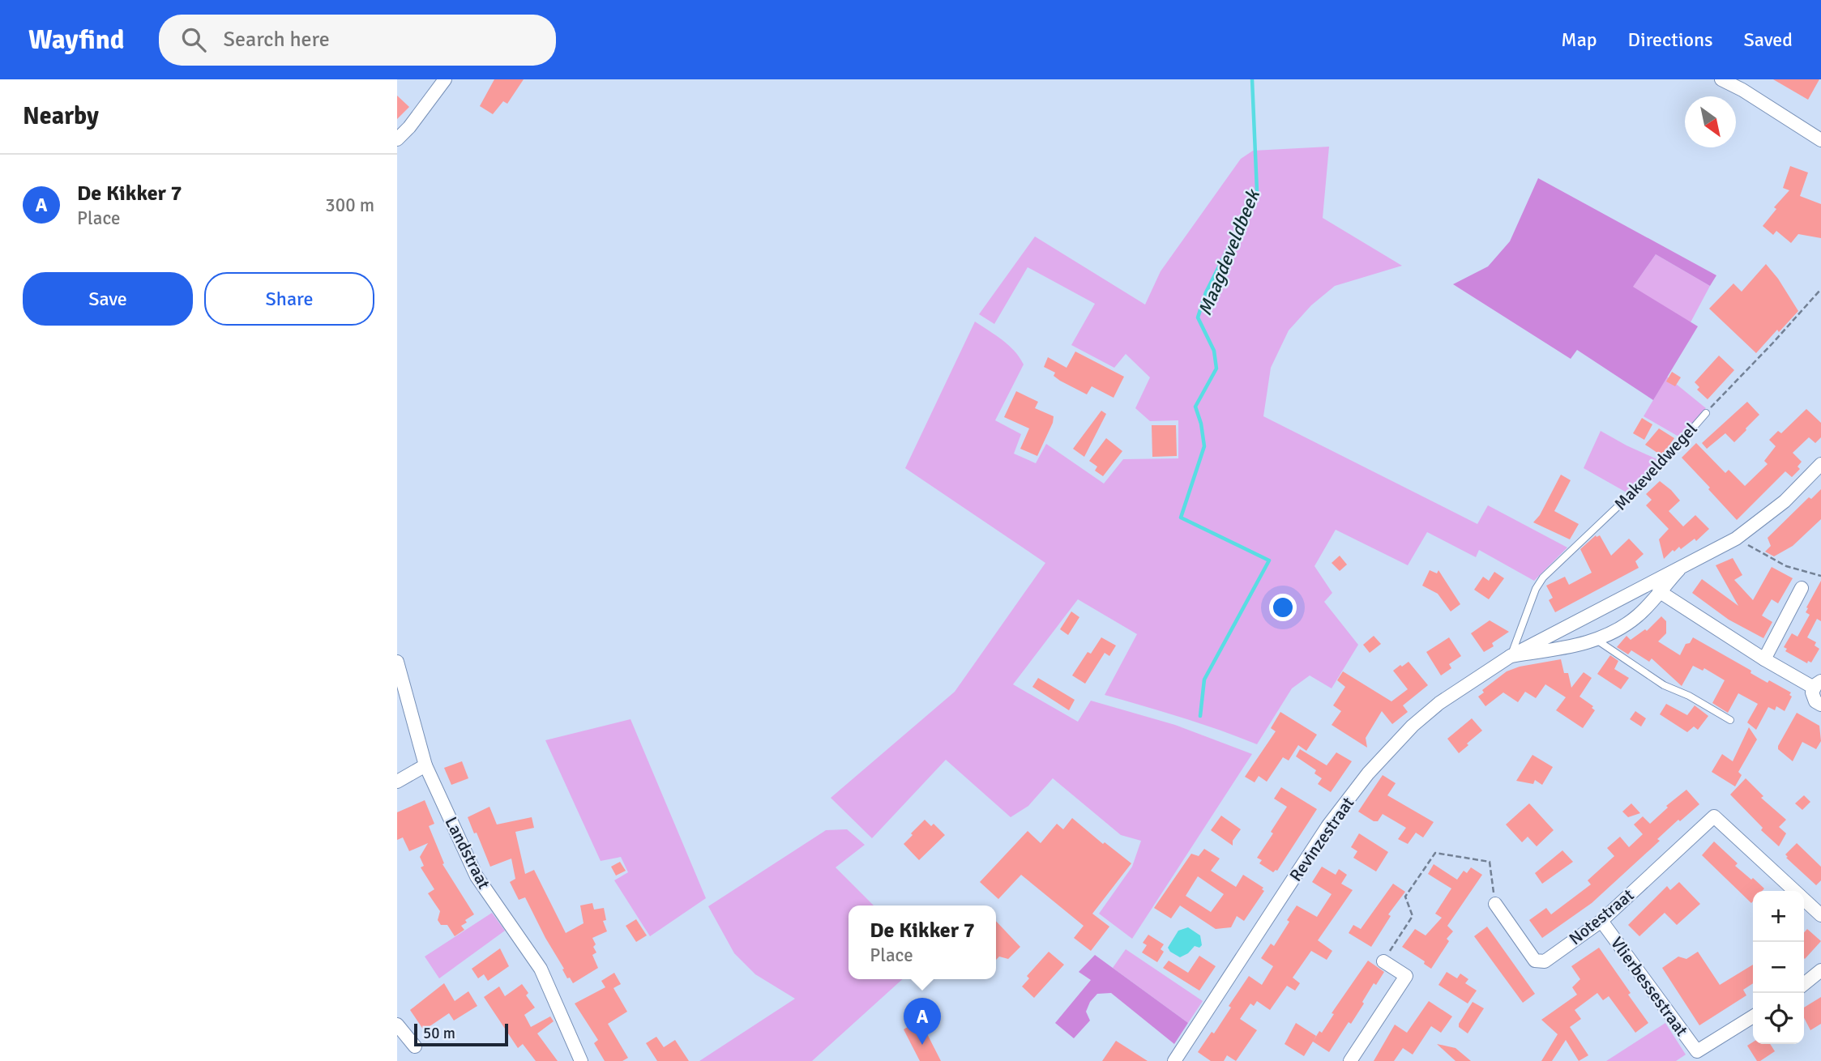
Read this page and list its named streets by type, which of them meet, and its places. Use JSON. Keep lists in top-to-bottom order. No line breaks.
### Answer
{"streets":{"street":["Revinzestraat","Landstraat","Notestraat","Vlierbessestraat"],"lane":["Makeveldwegel"]},"crossings":[["Makeveldwegel","Revinzestraat"],["Notestraat","Vlierbessestraat"]],"water":["Maagdeveldbeek"],"scale_bar":"50 m","north":"bottom right","page":{"header":"Wayfind","search":"Search here","nav":["Map","Directions","Saved"],"heading":"Nearby","list":[{"mark":"A","name":"De Kikker 7","note":"Place","value":"300 m"}],"buttons":["Save","Share"],"map_buttons":["+","−"],"popup":["De Kikker 7","Place"],"pins":"A","scale":"50 m"}}
